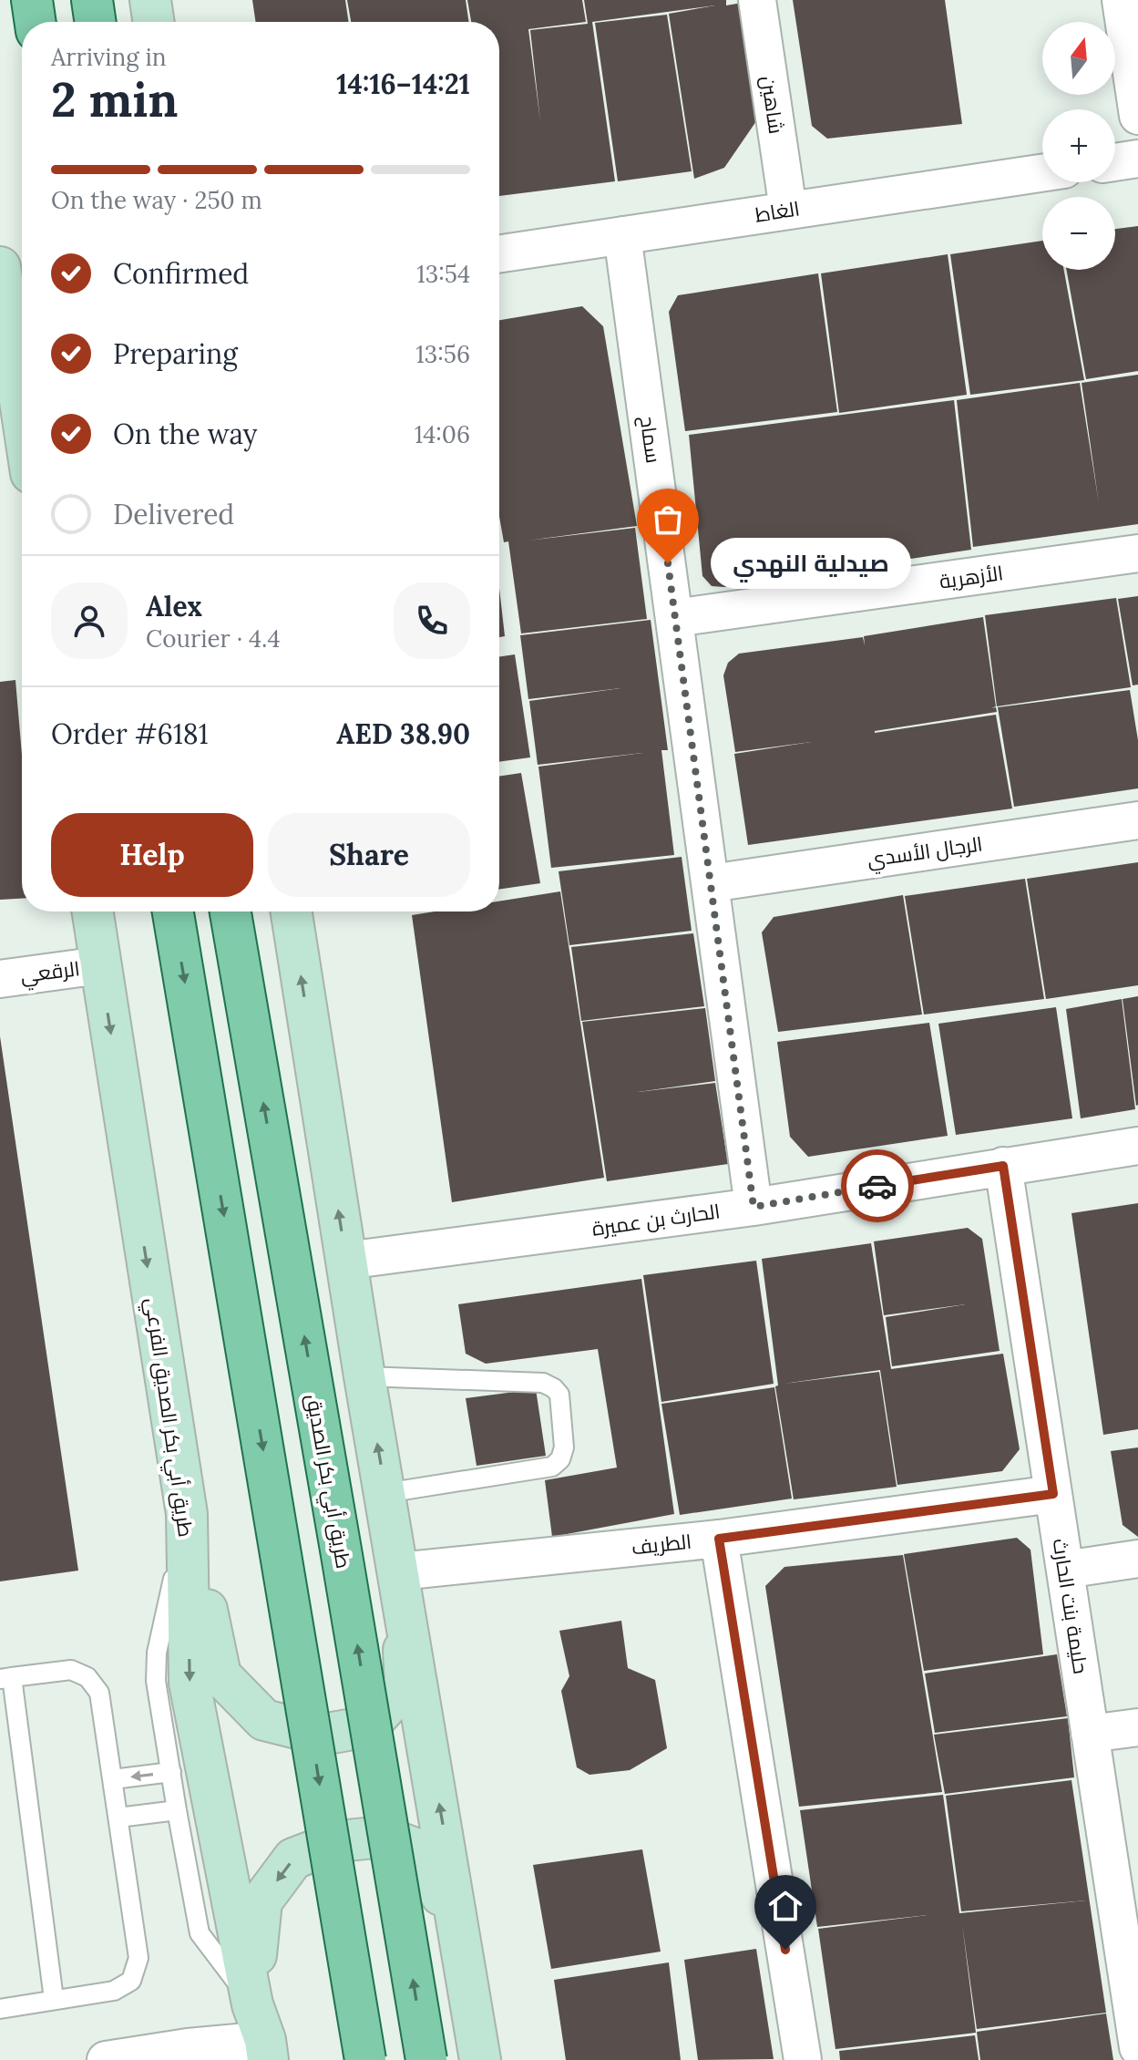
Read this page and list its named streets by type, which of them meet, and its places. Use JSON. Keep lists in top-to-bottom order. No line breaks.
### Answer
{"streets":{"main road":["طريق أبي بكر الصديق"],"street":["شاهين","الغاط","سماح","الأزهرية","الرجال الأسدي","الرقعي","الحارث بن عميرة","طريق أبي بكر الصديق الفرعي","الطريف","حليمة بنت الحارث"]},"crossings":[["شاهين","الغاط"],["الغاط","سماح"],["سماح","الأزهرية"],["سماح","الرجال الأسدي"],["سماح","الحارث بن عميرة"],["الرقعي","طريق أبي بكر الصديق الفرعي"],["الحارث بن عميرة","حليمة بنت الحارث"],["الطريف","حليمة بنت الحارث"]],"places":["صيدلية النهدي"],"north":"top","page":{"map_buttons":["+","−"],"heading":["2 min","Arriving in","14:16–14:21"],"panel":["Alex","Courier · 4.4","Order #6181","AED 38.90"],"bar":"On the way · 250 m","list":[["Confirmed","13:54"],["Preparing","13:56"],["On the way","14:06"],"Delivered"],"bubble":"صيدلية النهدي","buttons":["Help","Share"]}}
